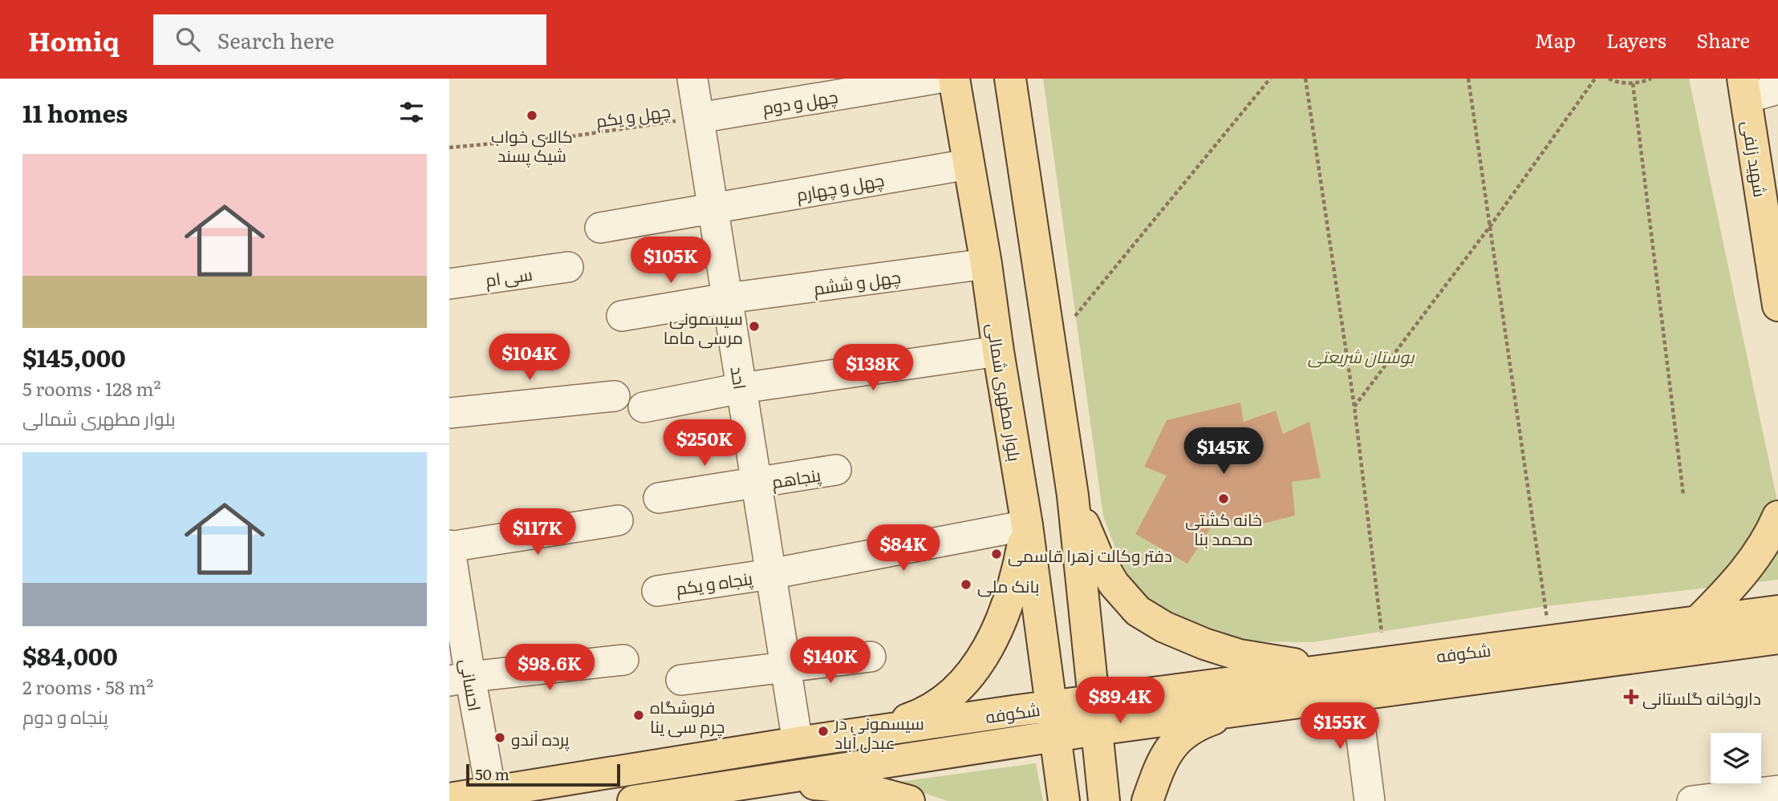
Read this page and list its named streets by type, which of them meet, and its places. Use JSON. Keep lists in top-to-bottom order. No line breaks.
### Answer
{"streets":{"main road":["شهید زلفی","بلوار مطهری شمالی","شکوفه"],"street":["چهل و دوم","چهل و چهارم","سی ام","چهل و ششم","احد","پنجاهم","پنجاه و یکم","احسانی"],"path":["چهل و یکم"]},"crossings":[["چهل و دوم","چهل و یکم"],["چهل و دوم","احد"],["چهل و یکم","احد"],["چهل و چهارم","احد"],["چهل و چهارم","بلوار مطهری شمالی"],["چهل و ششم","احد"],["چهل و ششم","بلوار مطهری شمالی"],["احد","پنجاهم"],["احد","پنجاه و یکم"],["احد","شکوفه"],["بلوار مطهری شمالی","پنجاه و یکم"],["بلوار مطهری شمالی","شکوفه"],["شکوفه","احسانی"]],"parks":["بوستان شریعتی"],"places":{"other":["کالای خواب شیک پسند","سیسمونی مرسی ماما","خانه کشتی محمد بنا","دفتر وکالت زهرا قاسمی","بانک ملی","فروشگاه چرم سی ینا","سیسمونی در عبدل آباد","پرده آندو"],"health":["داروخانه گلستانی"]},"scale_bar":"50 m","page":{"header":"Homiq","search":"Search here","nav":["Map","Layers","Share"],"heading":"11 homes","list":[{"name":"$145,000","note":"5 rooms · 128 m² · بلوار مطهری شمالی"},{"name":"$84,000","note":"2 rooms · 58 m² · پنجاه و دوم"}],"price":["$105K","$104K","$138K","$250K","$145K","$117K","$84K","$140K","$98.6K","$89.4K","$155K"],"scale":"50 m"}}
